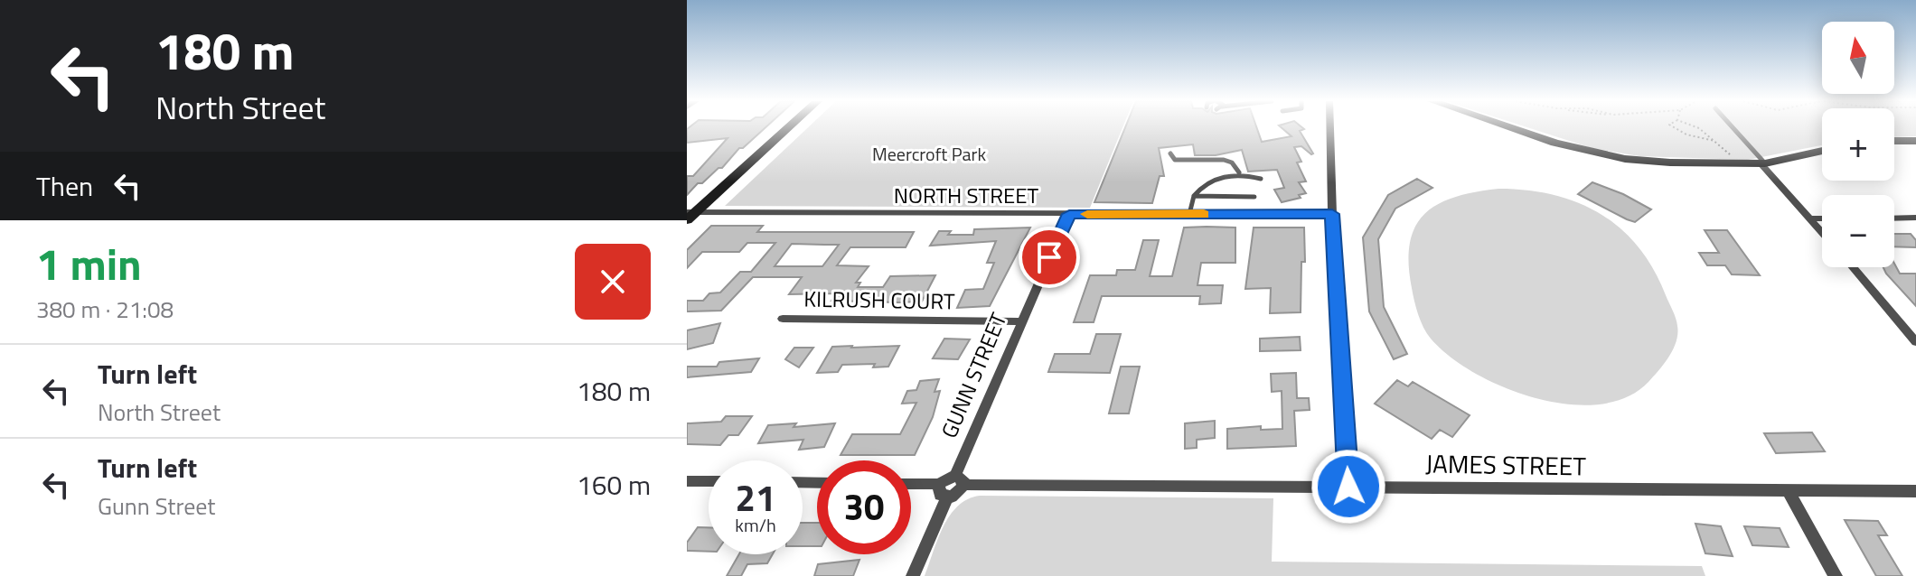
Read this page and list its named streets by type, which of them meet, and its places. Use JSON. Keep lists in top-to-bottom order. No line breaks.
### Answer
{"streets":{"street":["NORTH STREET","KILRUSH COURT","GUNN STREET","JAMES STREET"]},"crossings":[["NORTH STREET","GUNN STREET"],["KILRUSH COURT","GUNN STREET"],["GUNN STREET","JAMES STREET"]],"parks":["Meercroft Park"],"north":"top","page":{"turn":["180 m","North Street"],"map_buttons":["+","−"],"then":"Then","heading":["1 min","380 m · 21:08"],"list":[{"name":"Turn left","note":"North Street","value":"180 m"},{"name":"Turn left","note":"Gunn Street","value":"160 m"}],"speed":"21 km/h","limit":"30"}}
